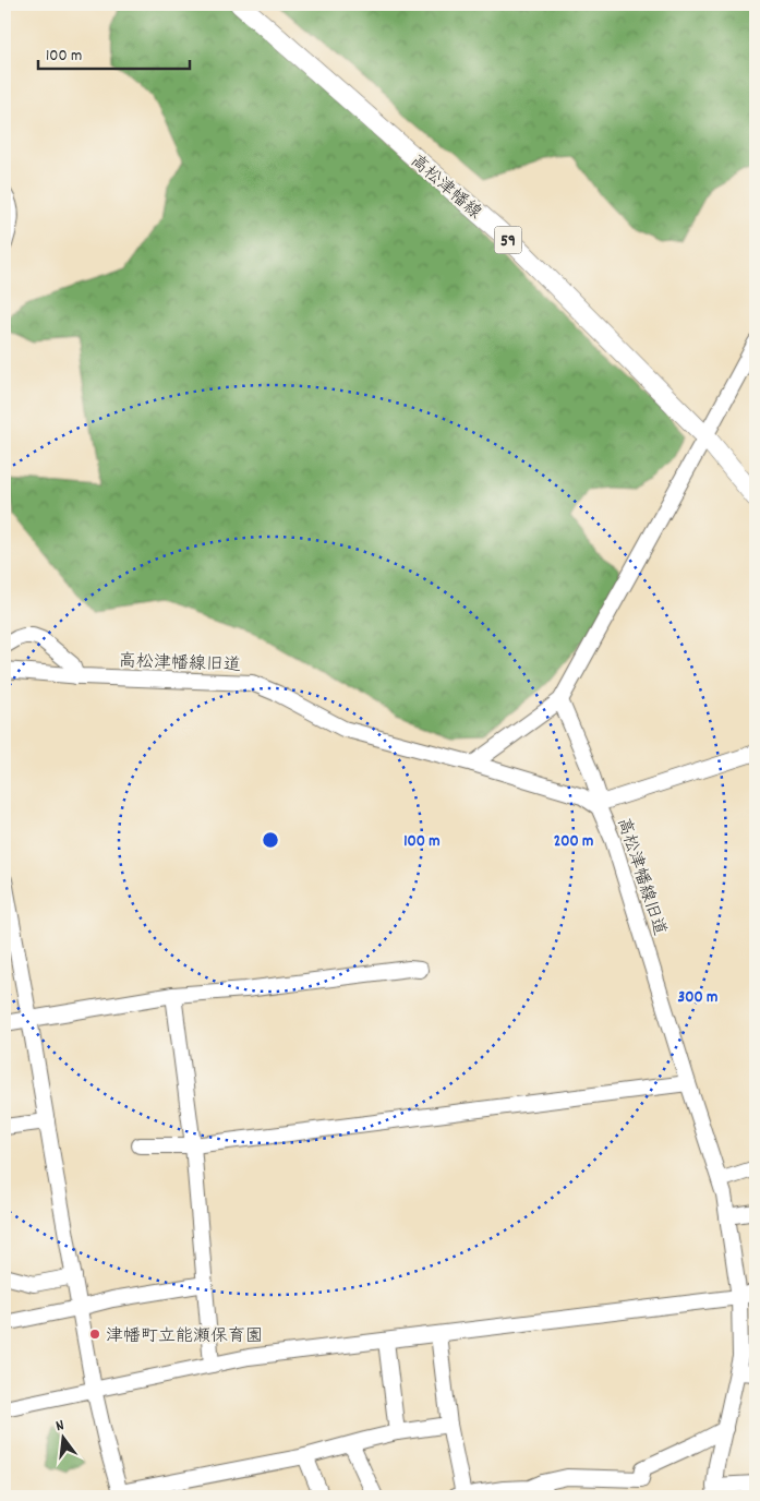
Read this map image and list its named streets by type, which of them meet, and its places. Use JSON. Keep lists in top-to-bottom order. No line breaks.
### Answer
{"streets":{"main road":["高松津幡線","59"],"street":["高松津幡線旧道"]},"places":["津幡町立能瀬保育園"],"scale_bar":"100 m","north":"top","rings":["100 m","200 m","300 m"]}
